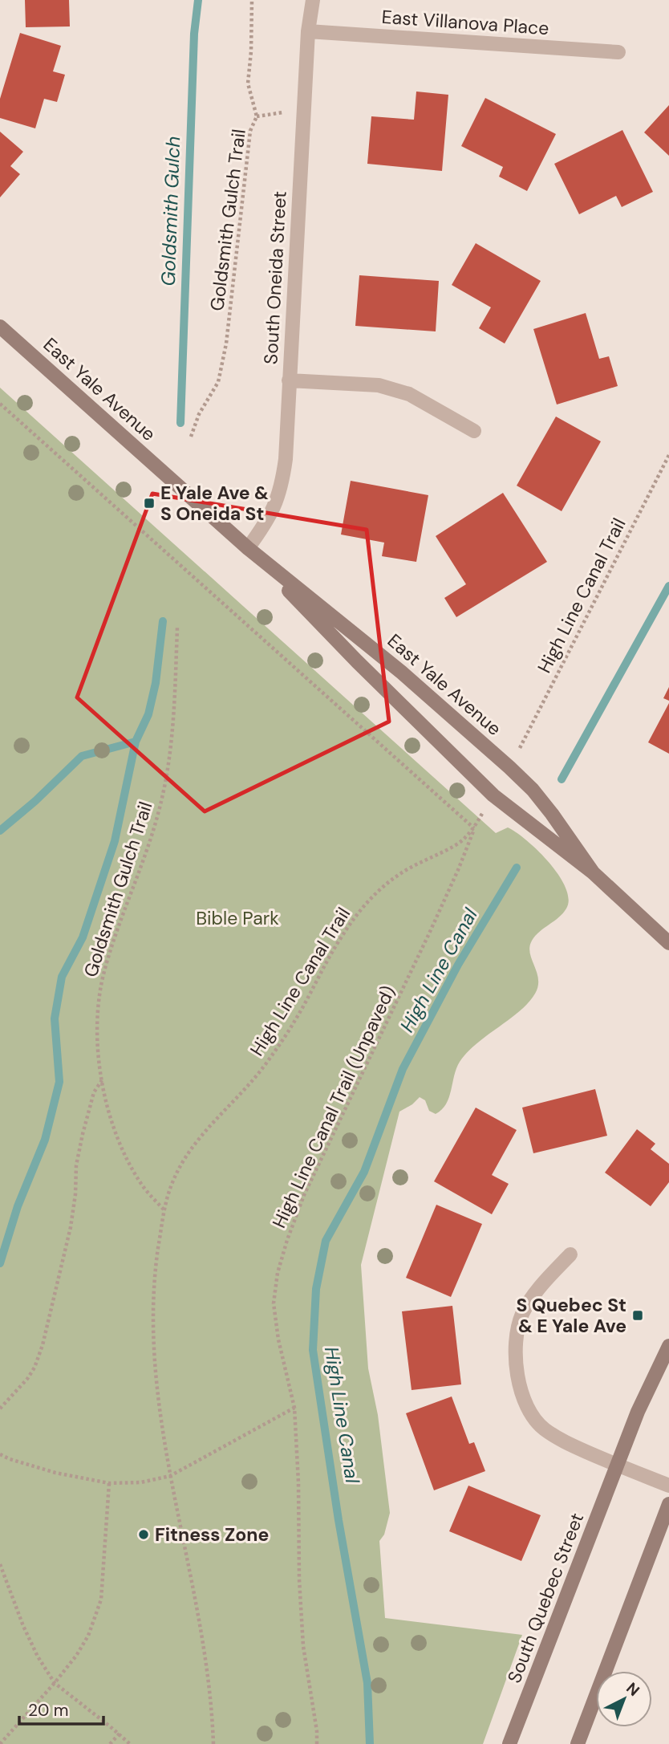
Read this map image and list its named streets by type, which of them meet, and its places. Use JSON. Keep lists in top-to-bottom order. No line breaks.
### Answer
{"streets":{"main road":["East Yale Avenue","South Quebec Street"],"street":["East Villanova Place","South Oneida Street"],"path":["Goldsmith Gulch Trail","High Line Canal Trail","High Line Canal Trail (Unpaved)"]},"crossings":[["East Villanova Place","South Oneida Street"],["Goldsmith Gulch Trail","High Line Canal Trail"],["South Oneida Street","East Yale Avenue"],["High Line Canal Trail","High Line Canal Trail (Unpaved)"]],"water":["Goldsmith Gulch","High Line Canal"],"parks":["Bible Park"],"places":{"transit":["E Yale Ave & S Oneida St","S Quebec St & E Yale Ave"],"other":["Fitness Zone"]},"scale_bar":"20 m","north":"top right"}
